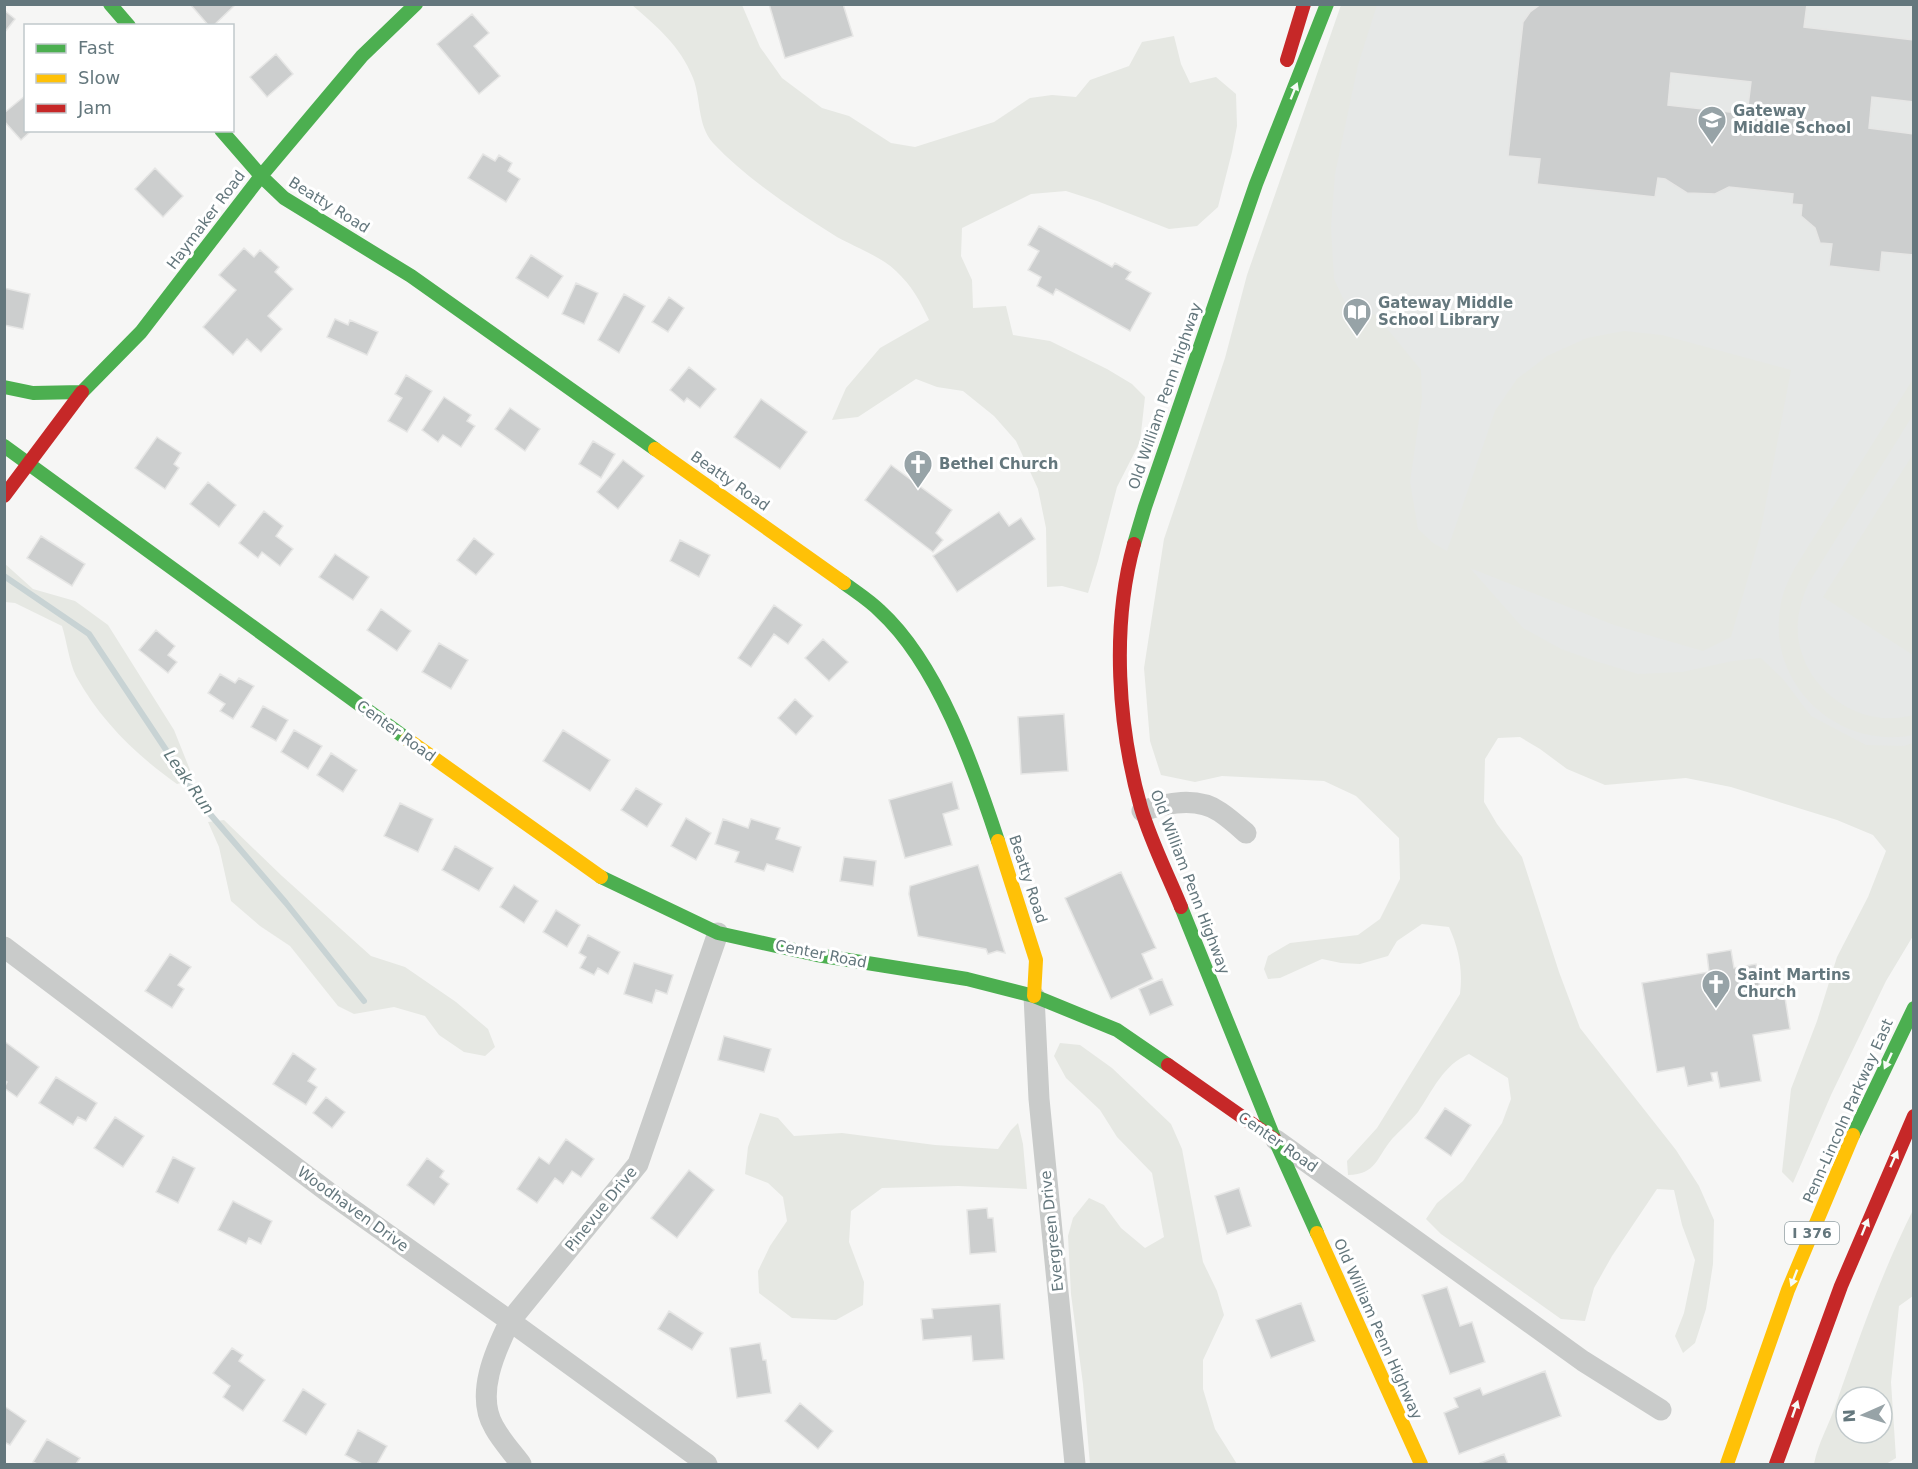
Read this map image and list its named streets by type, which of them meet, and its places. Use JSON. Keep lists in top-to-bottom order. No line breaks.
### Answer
{"streets":{"main road":["Beatty Road","Haymaker Road","Old William Penn Highway","Center Road","Penn-Lincoln Parkway East","I 376"],"street":["Woodhaven Drive","Pinevue Drive","Evergreen Drive"]},"crossings":[["Beatty Road","Haymaker Road"],["Beatty Road","Center Road"],["Beatty Road","Evergreen Drive"],["Haymaker Road","Center Road"],["Old William Penn Highway","Center Road"],["Center Road","Pinevue Drive"],["Center Road","Evergreen Drive"],["Woodhaven Drive","Pinevue Drive"]],"water":["Leak Run"],"places":{"school or university":["Gateway Middle School"],"library":["Gateway Middle School Library"],"church":["Bethel Church","Saint Martins Church"]},"legend":["Fast","Slow","Jam"],"north":"left"}
